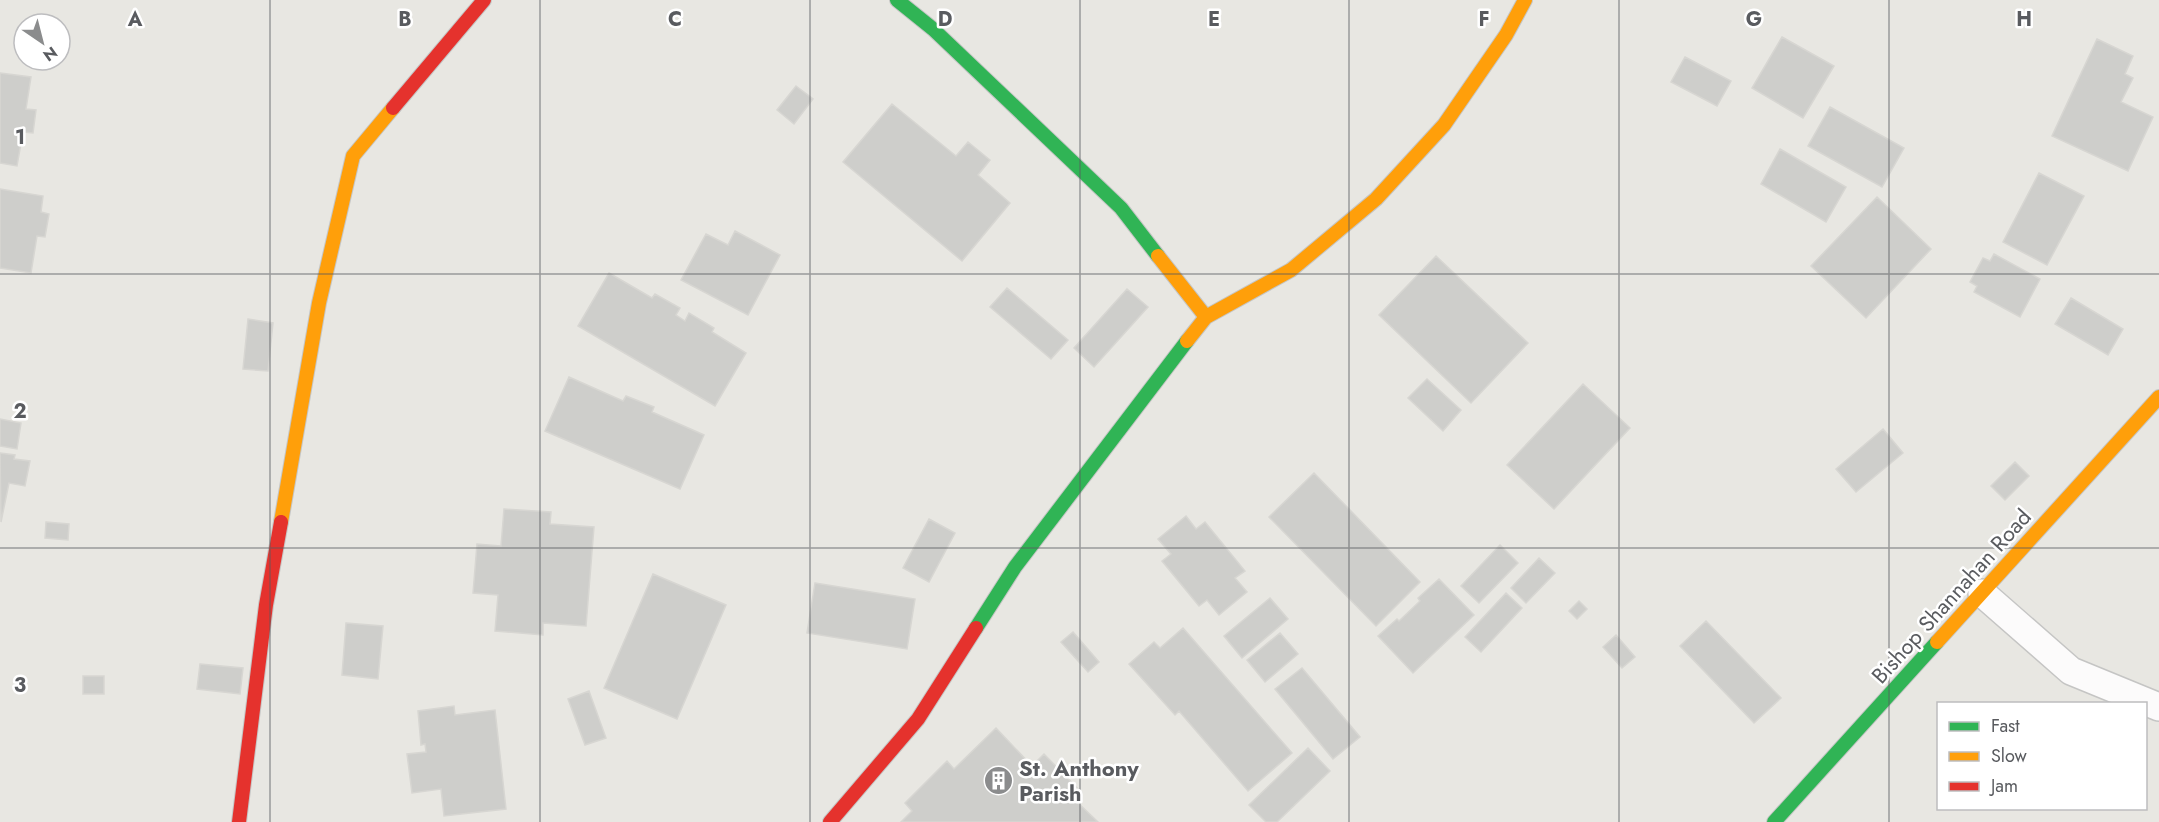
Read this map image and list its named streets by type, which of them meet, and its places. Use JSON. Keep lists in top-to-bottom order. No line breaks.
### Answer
{"streets":{"street":["Bishop Shannahan Road"]},"places":{"building":["St. Anthony Parish"]},"legend":["Fast","Slow","Jam"],"north":"bottom right","grid":{"columns":["A","B","C","D","E","F","G","H"],"rows":["1","2","3"]}}
